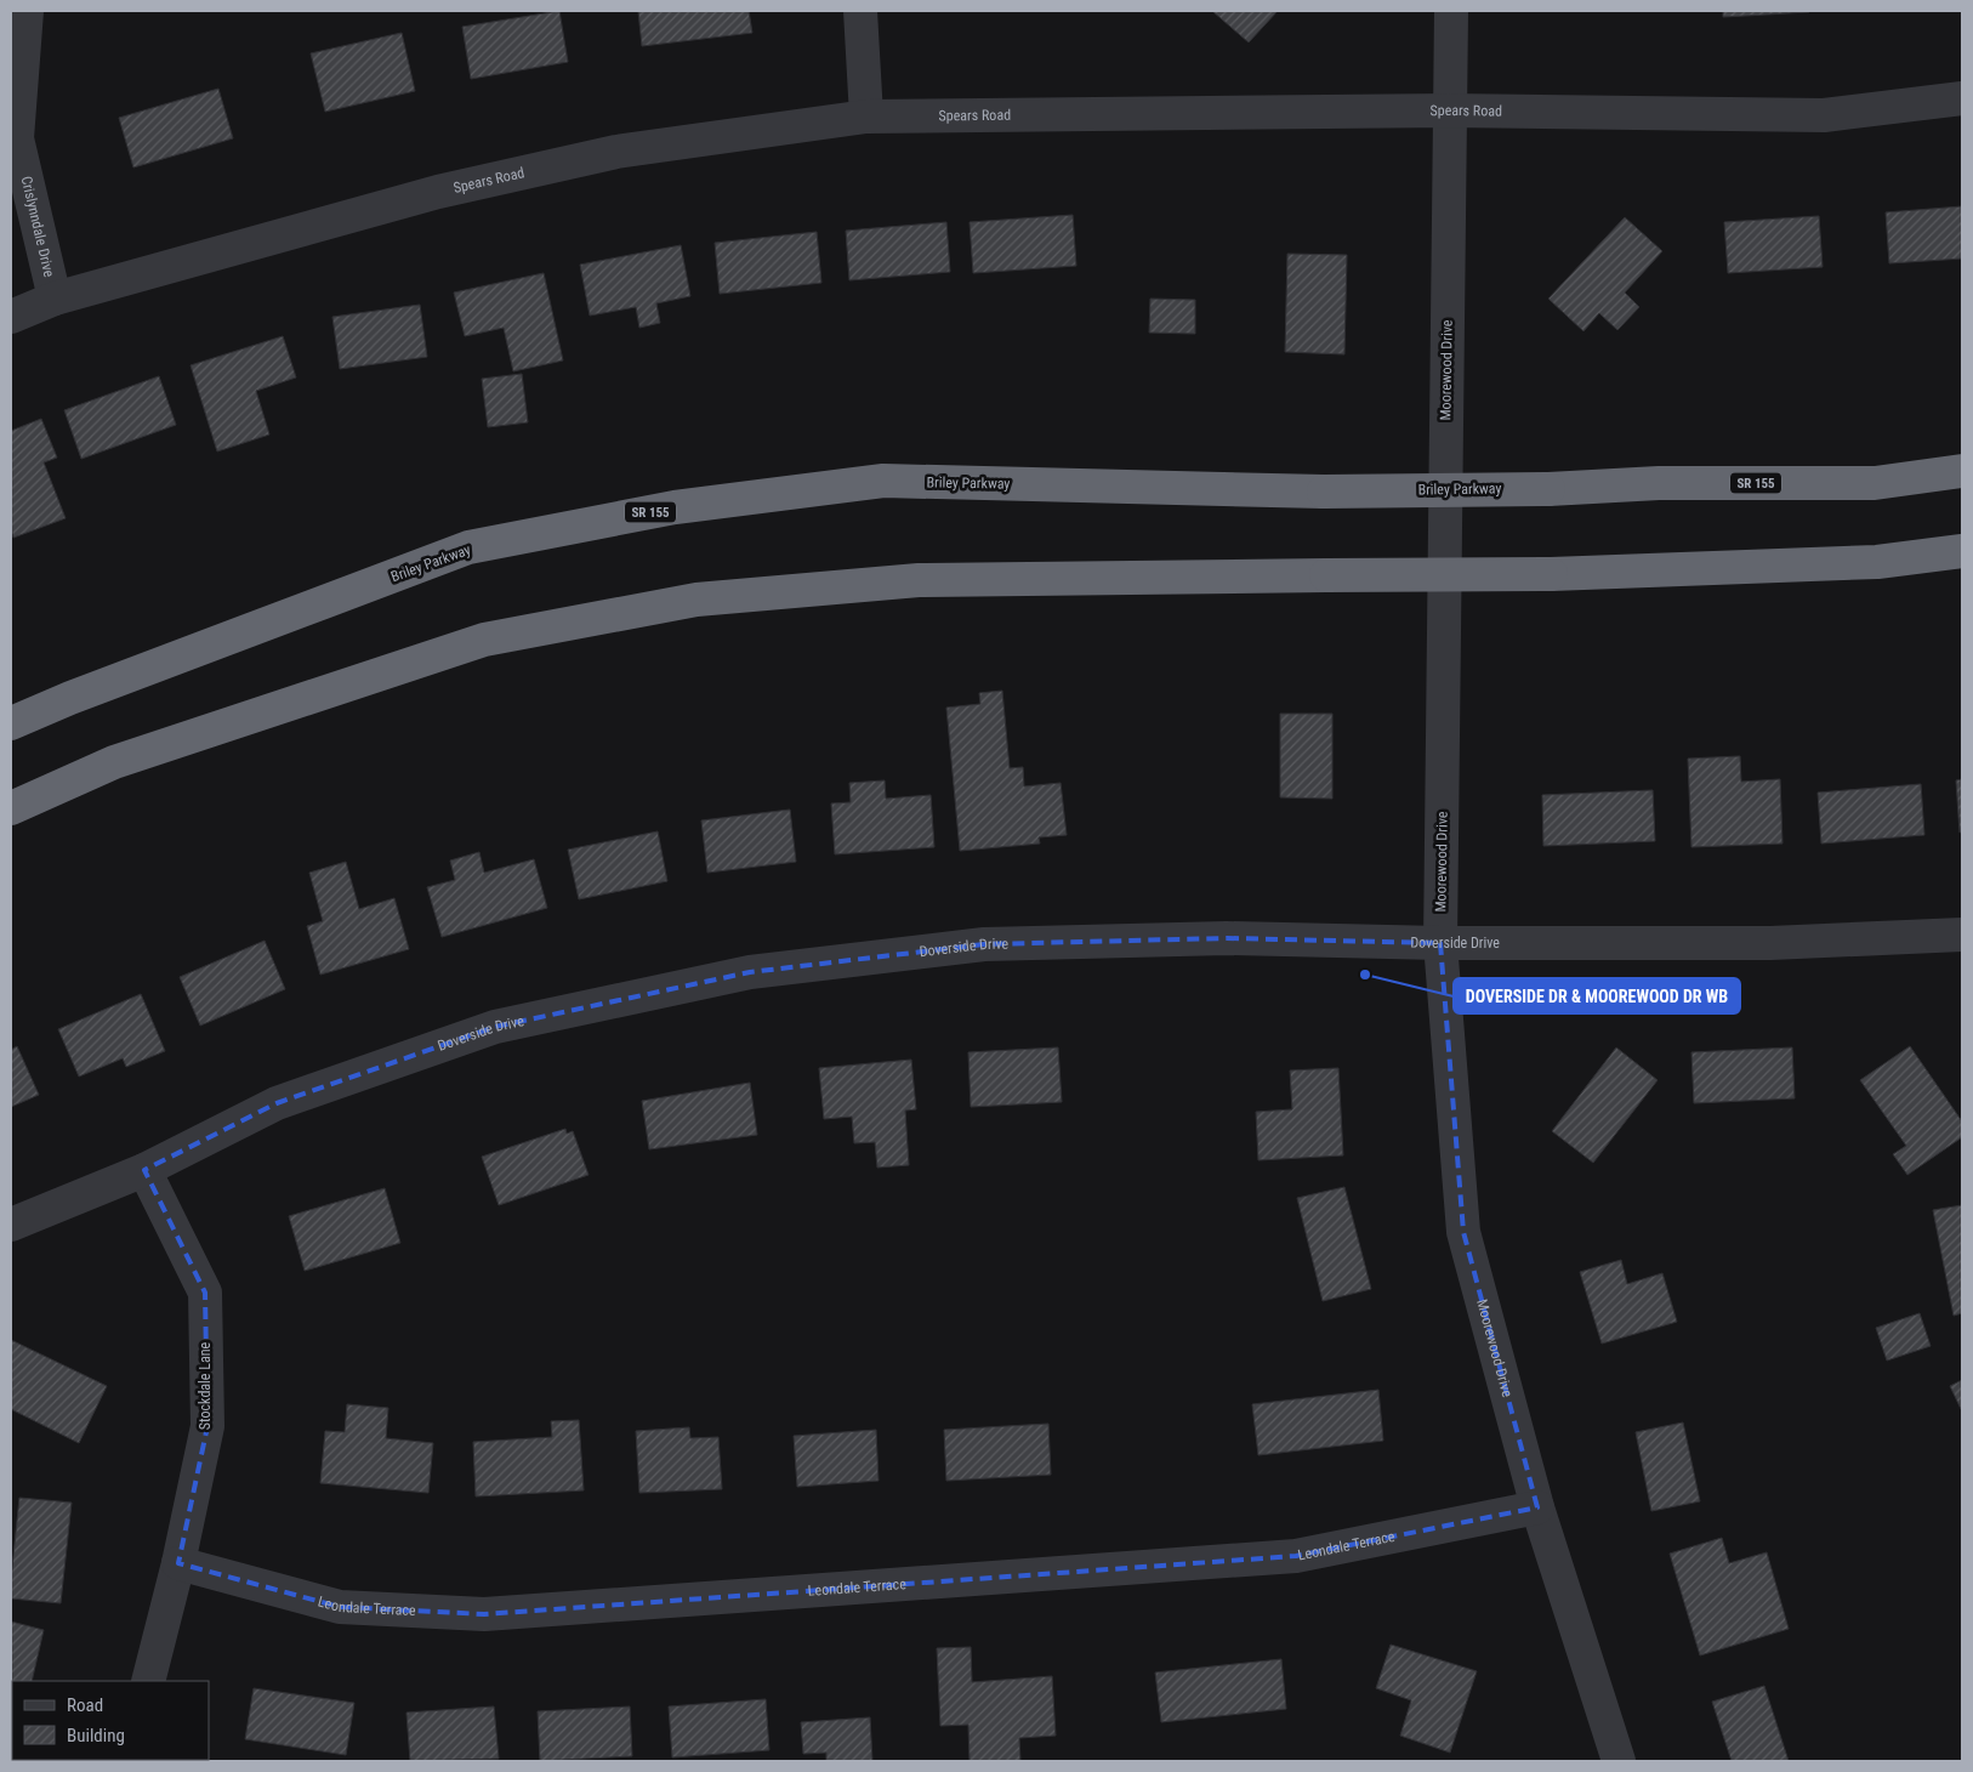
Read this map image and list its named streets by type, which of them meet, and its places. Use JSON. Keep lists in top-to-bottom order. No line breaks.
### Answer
{"streets":{"highway":["Briley Parkway","SR 155"],"street":["Spears Road","Crislynndale Drive","Moorewood Drive","Doverside Drive","Stockdale Lane","Leondale Terrace"]},"crossings":[["Spears Road","Crislynndale Drive"],["Spears Road","Moorewood Drive"],["Moorewood Drive","Doverside Drive"],["Moorewood Drive","Leondale Terrace"],["Doverside Drive","Stockdale Lane"],["Stockdale Lane","Leondale Terrace"]],"places":["DOVERSIDE DR & MOOREWOOD DR WB"],"legend":["Road","Building"]}
